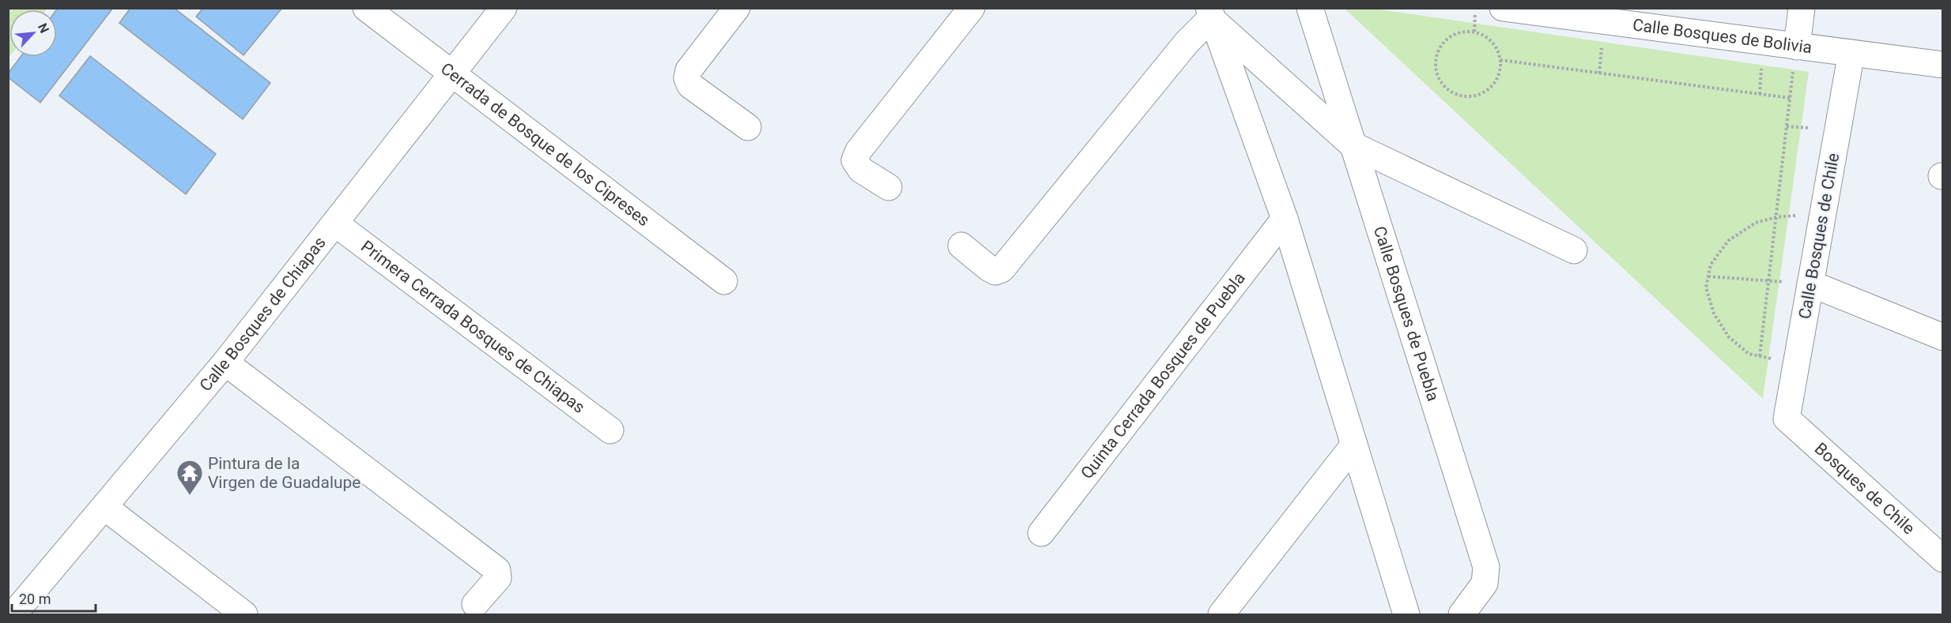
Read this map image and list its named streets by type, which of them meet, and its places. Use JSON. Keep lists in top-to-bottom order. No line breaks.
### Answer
{"streets":{"street":["Calle Bosques de Bolivia","Cerrada de Bosque de los Cipreses","Calle Bosques de Chile","Calle Bosques de Puebla","Calle Bosques de Chiapas","Primera Cerrada Bosques de Chiapas","Quinta Cerrada Bosques de Puebla","Bosques de Chile"]},"crossings":[["Calle Bosques de Bolivia","Calle Bosques de Chile"],["Cerrada de Bosque de los Cipreses","Calle Bosques de Chiapas"],["Calle Bosques de Chile","Bosques de Chile"],["Calle Bosques de Chiapas","Primera Cerrada Bosques de Chiapas"]],"places":{"temple":["Pintura de la Virgen de Guadalupe"]},"scale_bar":"20 m","north":"top right"}
